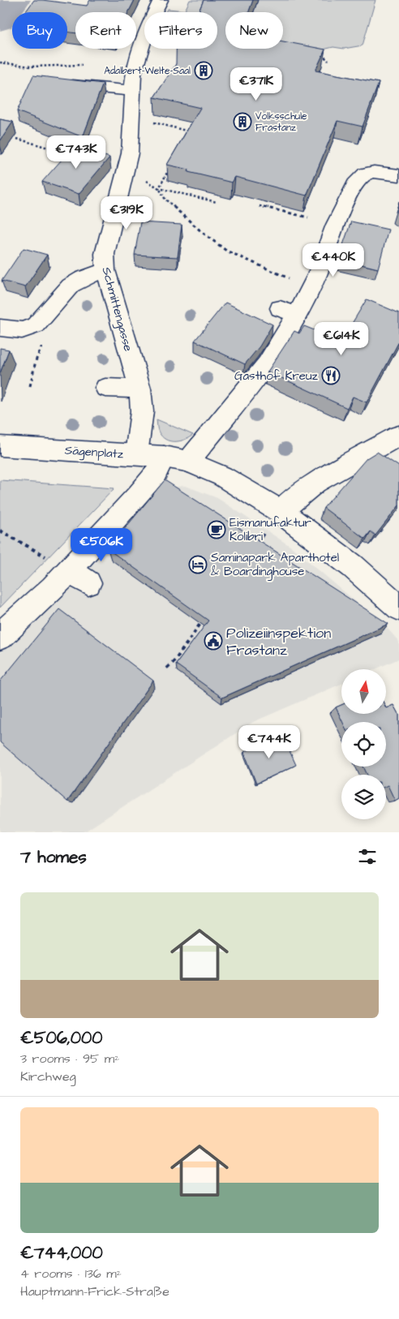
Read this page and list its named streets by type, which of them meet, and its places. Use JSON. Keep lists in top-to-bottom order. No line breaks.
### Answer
{"streets":{"street":["Schmittengasse","Sägenplatz"]},"crossings":[["Schmittengasse","Sägenplatz"]],"places":{"building":["Adalbert-Welte-Saal","Volksschule Frastanz"],"restaurant":["Gasthof Kreuz"],"cafe":["Eismanufaktur Kolibri"],"hotel":["Saminapark Aparthotel & Boardinghouse"],"public building":["Polizeiinspektion Frastanz"]},"north":"top","page":{"chip":["Buy","Rent","Filters","New"],"price":["€371K","€743K","€319K","€440K","€614K","€506K","€744K"],"heading":"7 homes","list":[{"name":"€506,000","note":"3 rooms · 95 m² · Kirchweg"},{"name":"€744,000","note":"4 rooms · 136 m² · Hauptmann-Frick-Straße"}]}}
